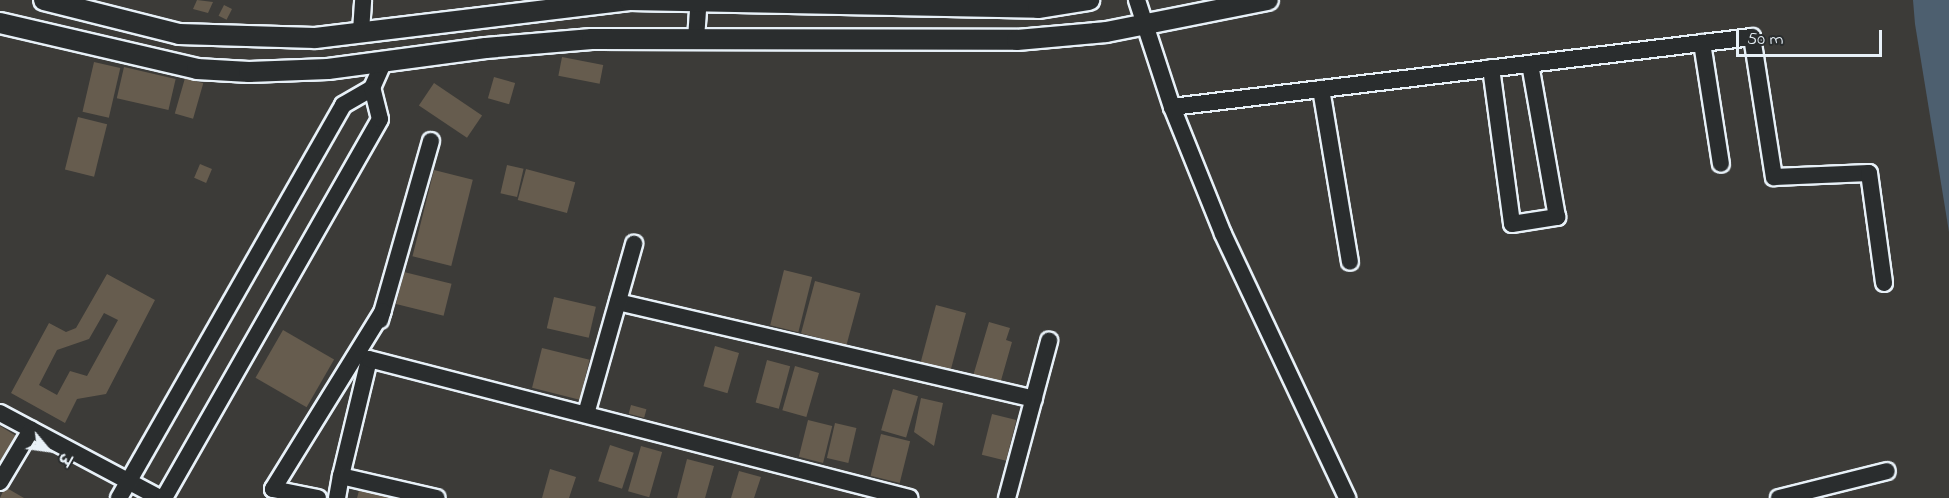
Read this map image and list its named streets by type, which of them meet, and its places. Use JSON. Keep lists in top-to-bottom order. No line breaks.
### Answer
{"scale_bar":"50 m","north":"bottom right"}
